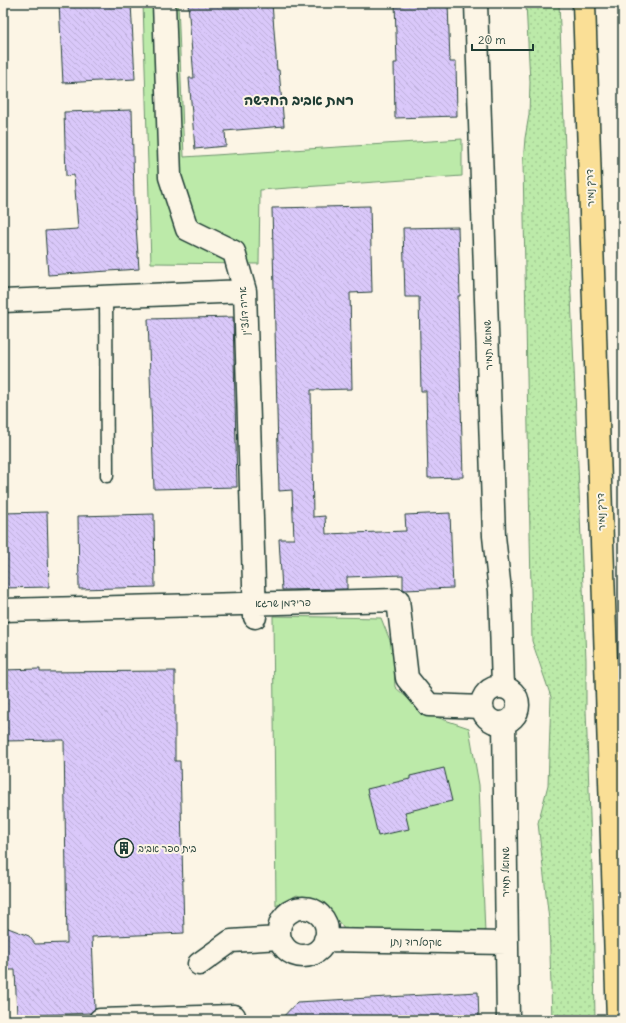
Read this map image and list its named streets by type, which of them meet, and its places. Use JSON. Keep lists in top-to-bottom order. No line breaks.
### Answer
{"streets":{"highway":["דרך נמיר"],"street":["אריה דולצ'ין","שמואל תמיר","פרידמן שרגא","אקסלרוד נתן"]},"crossings":[["אריה דולצ'ין","פרידמן שרגא"],["שמואל תמיר","פרידמן שרגא"],["שמואל תמיר","אקסלרוד נתן"]],"districts":["רמת אביב החדשה"],"places":{"building":["בית ספר אביב"]},"scale_bar":"20 m"}
